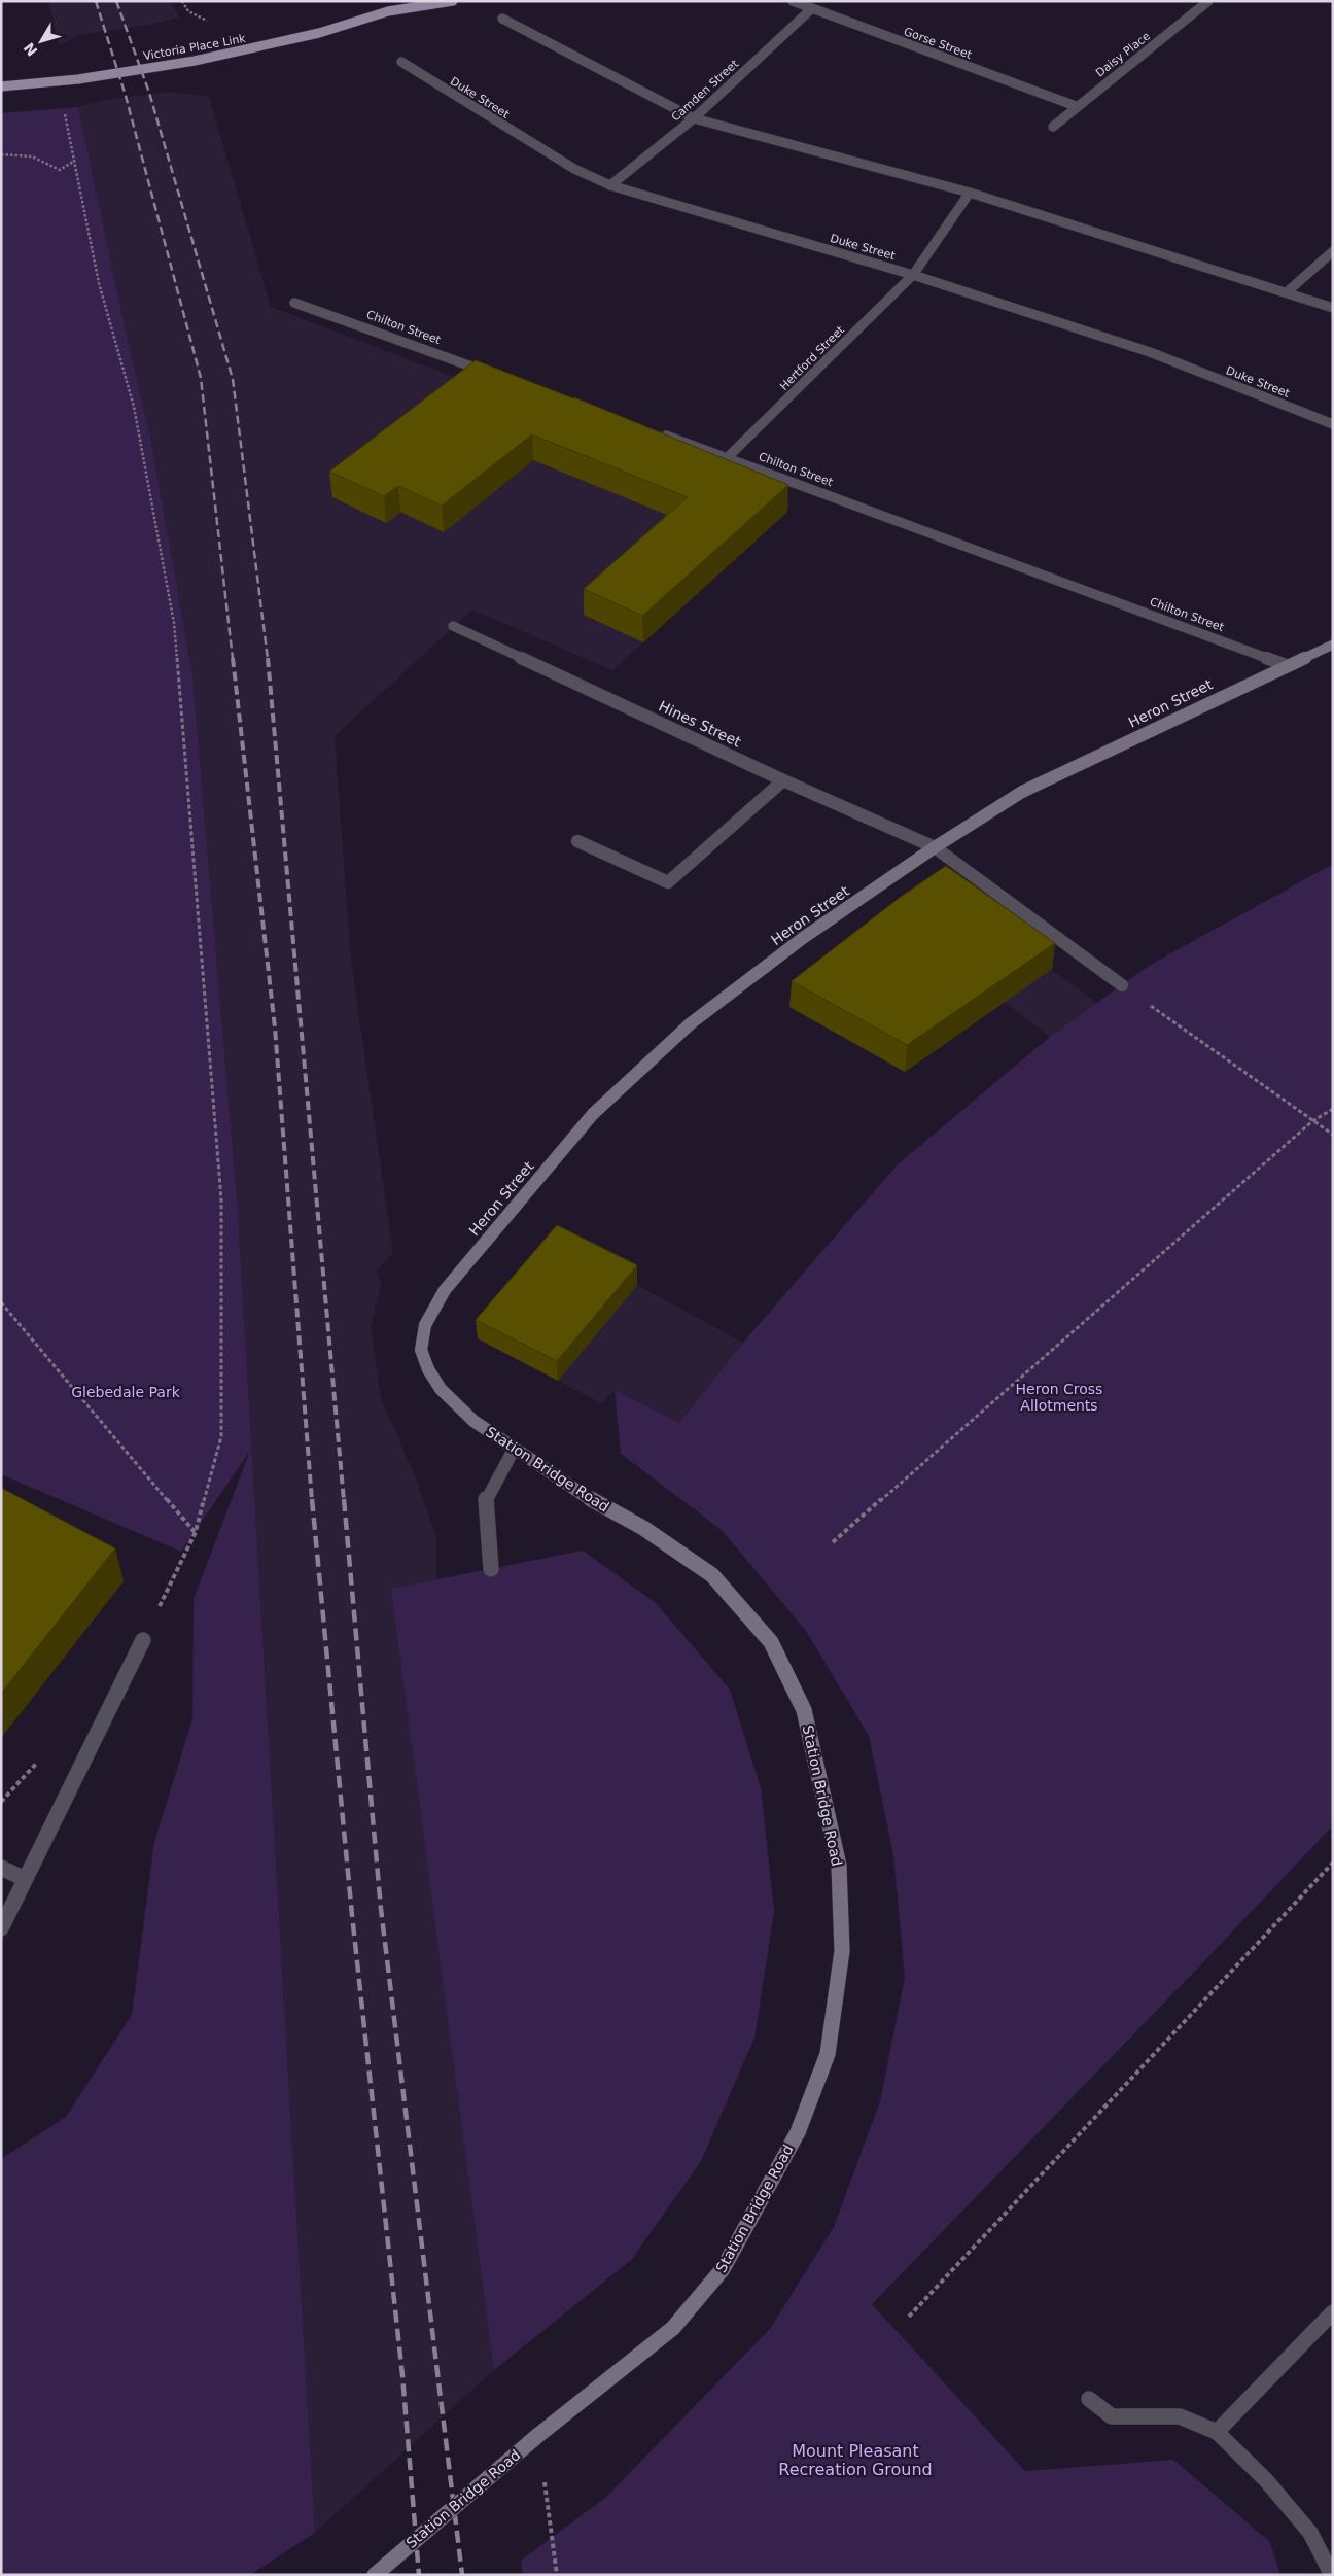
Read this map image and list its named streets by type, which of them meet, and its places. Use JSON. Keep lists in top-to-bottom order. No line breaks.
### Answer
{"streets":{"main road":["Victoria Place Link"],"street":["Gorse Street","Daisy Place","Camden Street","Duke Street","Chilton Street","Hertford Street","Heron Street","Hines Street","Station Bridge Road"]},"crossings":[["Gorse Street","Daisy Place"],["Gorse Street","Camden Street"],["Camden Street","Duke Street"],["Duke Street","Hertford Street"],["Chilton Street","Hertford Street"],["Chilton Street","Heron Street"],["Heron Street","Hines Street"],["Heron Street","Station Bridge Road"]],"parks":["Heron Cross Allotments","Glebedale Park","Mount Pleasant Recreation Ground"],"north":"bottom left"}
